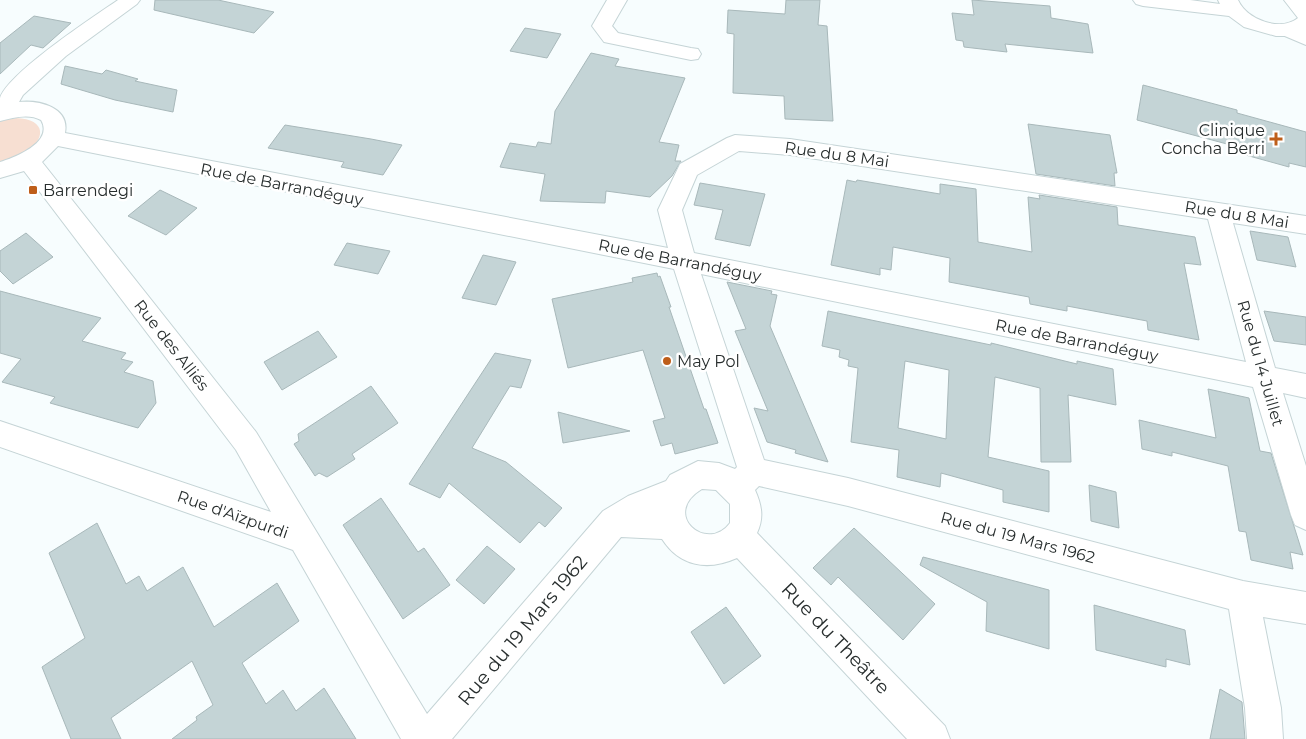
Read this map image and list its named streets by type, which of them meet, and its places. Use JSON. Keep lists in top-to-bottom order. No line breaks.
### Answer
{"streets":{"street":["Rue du 8 Mai","Rue de Barrandéguy","Rue des Alliés","Rue du 14 Juillet","Rue d'Aïzpurdi","Rue du 19 Mars 1962","Rue du Theâtre"]},"crossings":[["Rue du 8 Mai","Rue de Barrandéguy"],["Rue du 8 Mai","Rue du 14 Juillet"],["Rue du 8 Mai","Rue du 19 Mars 1962"],["Rue du 8 Mai","Rue du Theâtre"],["Rue de Barrandéguy","Rue du 14 Juillet"],["Rue des Alliés","Rue d'Aïzpurdi"],["Rue du 19 Mars 1962","Rue du Theâtre"]],"places":{"health":["Clinique Concha Berri"],"transit":["Barrendegi"],"other":["May Pol"]}}
